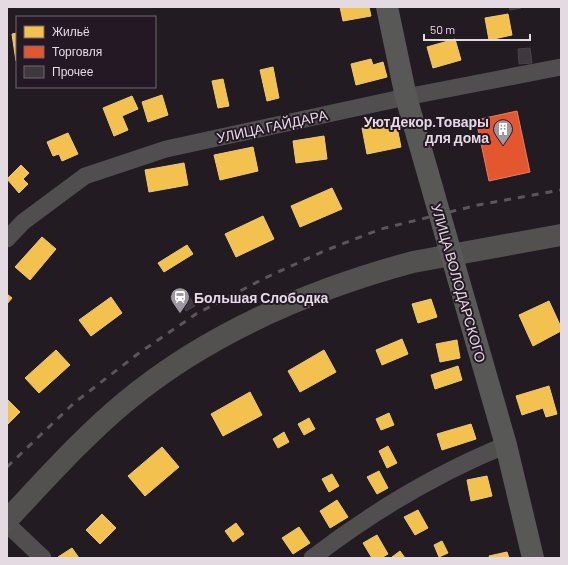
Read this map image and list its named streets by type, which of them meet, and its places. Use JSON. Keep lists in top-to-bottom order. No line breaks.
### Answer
{"streets":{"main road":["УЛИЦА ВОЛОДАРСКОГО"],"street":["УЛИЦА ГАЙДАРА"]},"crossings":[["УЛИЦА ГАЙДАРА","УЛИЦА ВОЛОДАРСКОГО"]],"places":{"building":["УютДекор.Товары для дома"],"station":["Большая Слободка"]},"legend":["Жильё","Торговля","Прочее"],"scale_bar":"50 m"}
